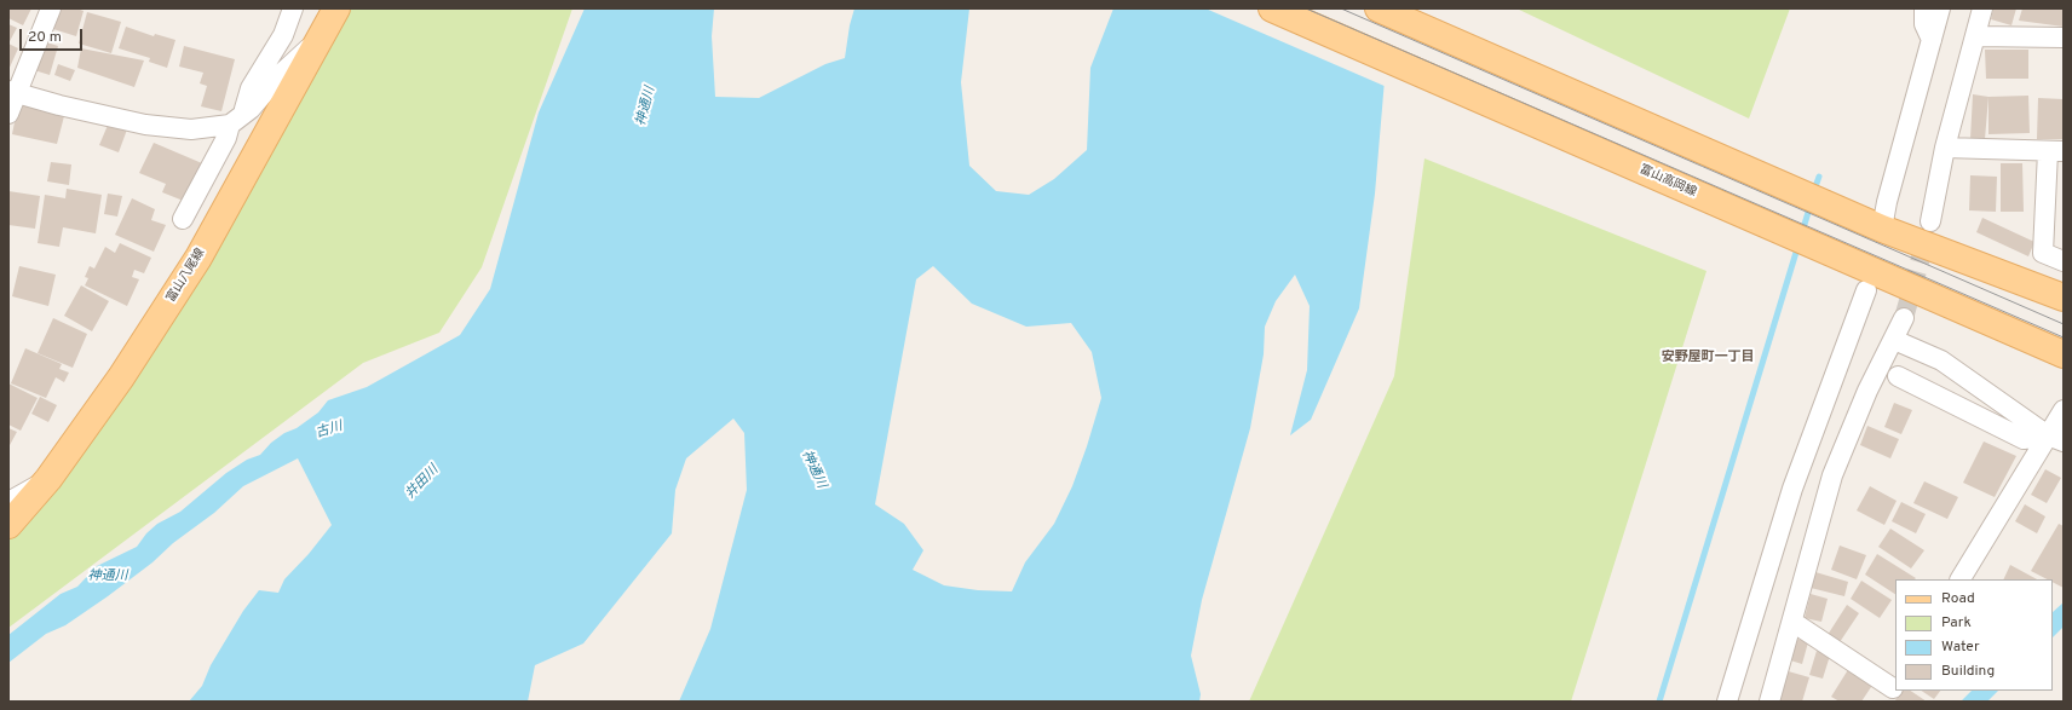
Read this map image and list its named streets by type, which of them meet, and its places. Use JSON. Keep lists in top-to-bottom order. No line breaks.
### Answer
{"streets":{"main road":["富山高岡線","富山八尾線"]},"districts":["安野屋町一丁目"],"water":["神通川","古川","井田川"],"legend":["Road","Park","Water","Building"],"scale_bar":"20 m"}
